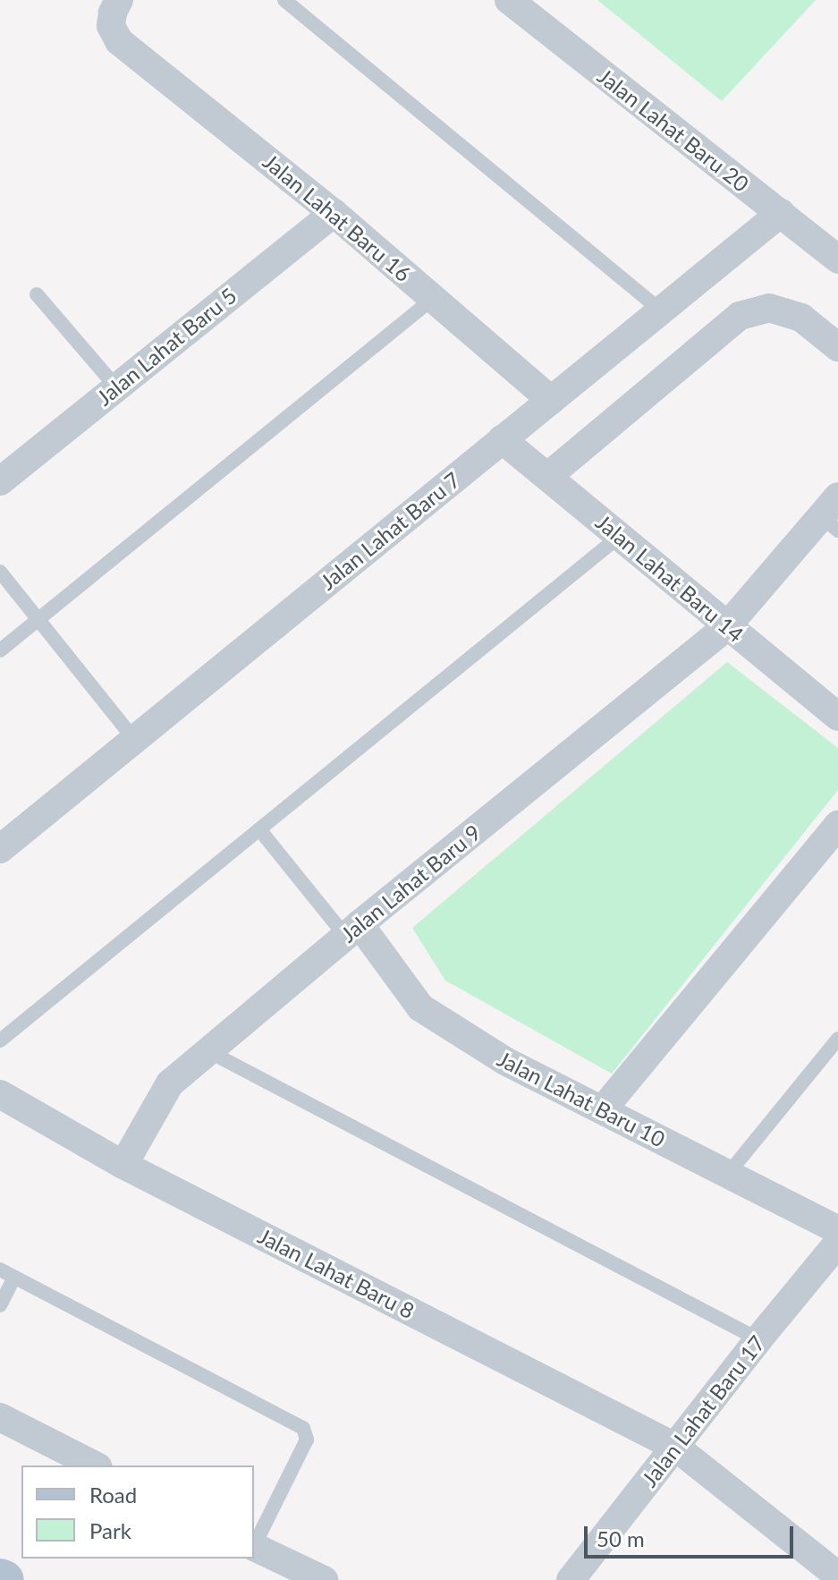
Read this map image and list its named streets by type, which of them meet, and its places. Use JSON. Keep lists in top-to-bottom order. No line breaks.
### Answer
{"streets":{"street":["Jalan Lahat Baru 20","Jalan Lahat Baru 16","Jalan Lahat Baru 5","Jalan Lahat Baru 7","Jalan Lahat Baru 14","Jalan Lahat Baru 9","Jalan Lahat Baru 10","Jalan Lahat Baru 8","Jalan Lahat Baru 17"]},"crossings":[["Jalan Lahat Baru 20","Jalan Lahat Baru 7"],["Jalan Lahat Baru 16","Jalan Lahat Baru 5"],["Jalan Lahat Baru 16","Jalan Lahat Baru 7"],["Jalan Lahat Baru 7","Jalan Lahat Baru 14"],["Jalan Lahat Baru 14","Jalan Lahat Baru 9"],["Jalan Lahat Baru 9","Jalan Lahat Baru 10"],["Jalan Lahat Baru 9","Jalan Lahat Baru 8"],["Jalan Lahat Baru 8","Jalan Lahat Baru 17"]],"legend":["Road","Park"],"scale_bar":"50 m"}
